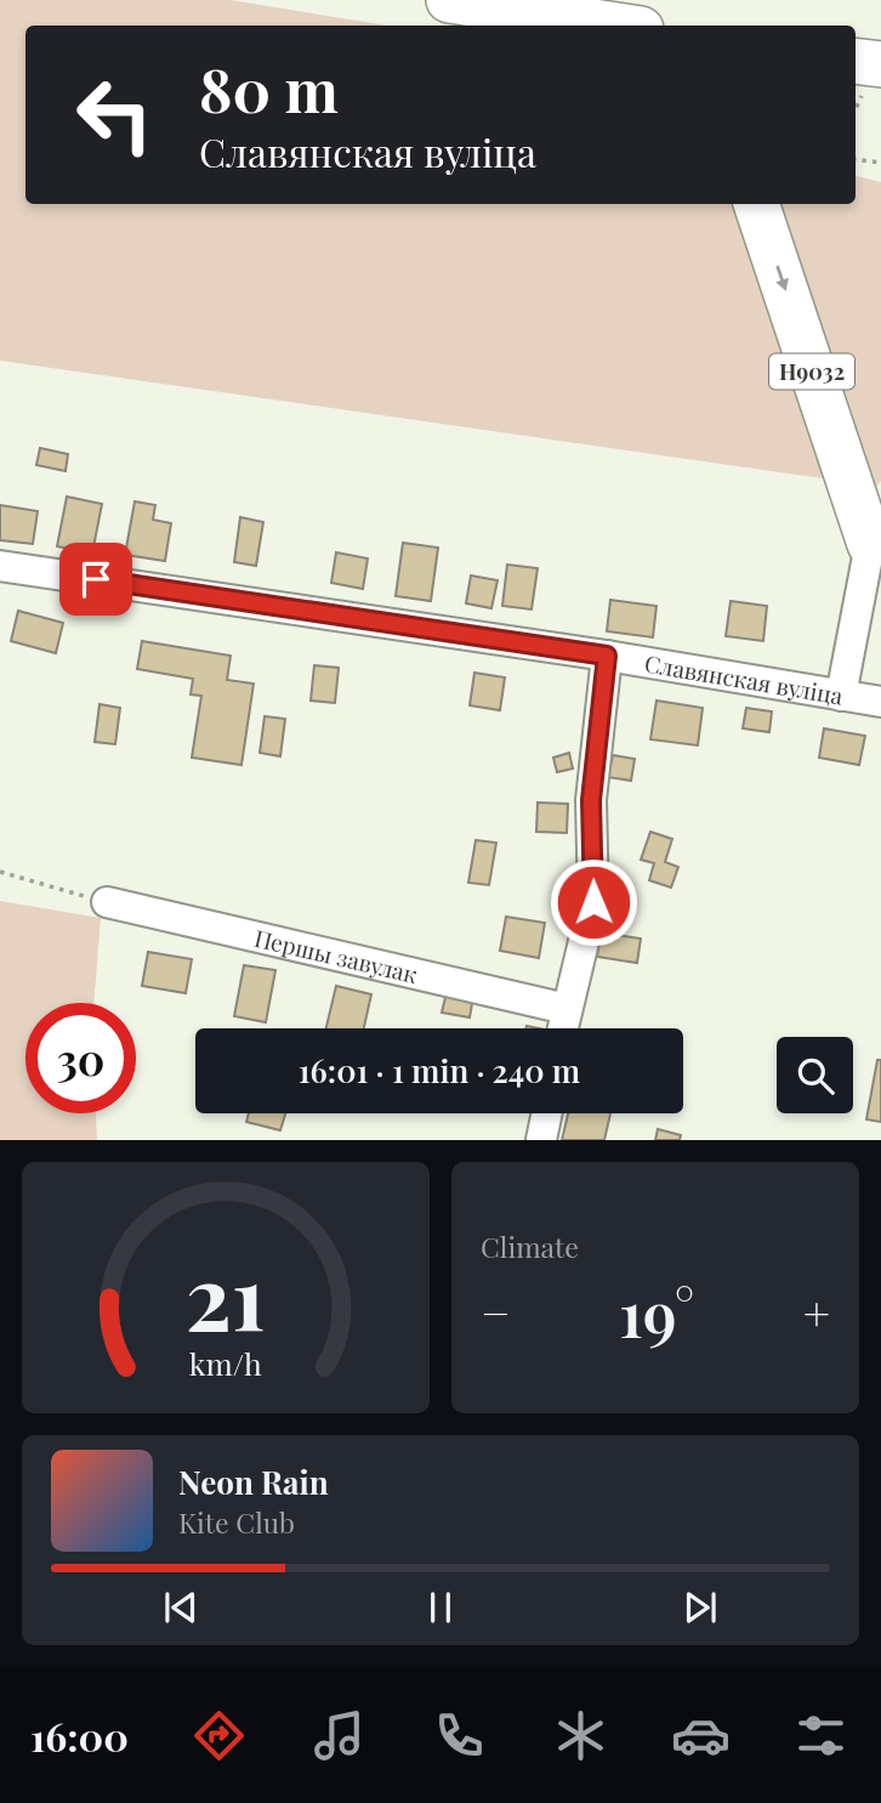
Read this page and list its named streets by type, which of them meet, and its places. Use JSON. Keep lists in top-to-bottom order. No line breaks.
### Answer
{"streets":{"highway":["Н9032"],"street":["Славянская вуліца","Першы завулак"]},"crossings":[["Н9032","Славянская вуліца"]],"page":{"turn":["80 m","Славянская вуліца"],"limit":"30","trip":"16:01 · 1 min · 240 m","tile":"Climate","heat":["−","19°","+"],"song":["Neon Rain","Kite Club"],"tabs":"16:00","gauge":["21","km/h"]}}
